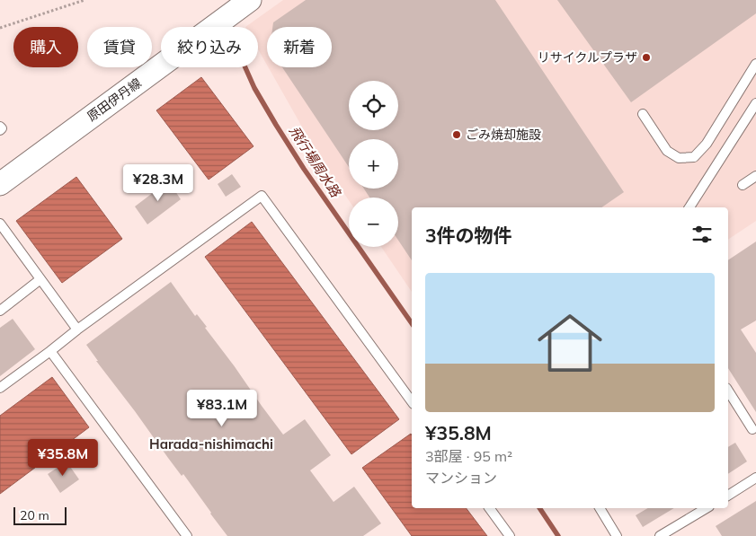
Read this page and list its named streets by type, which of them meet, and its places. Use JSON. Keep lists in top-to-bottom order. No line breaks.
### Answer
{"streets":{"street":["原田伊丹線"]},"districts":["Harada-nishimachi"],"water":["飛行場周水路"],"places":["リサイクルプラザ","ごみ焼却施設"],"scale_bar":"20 m","page":{"chip":["購入","賃貸","絞り込み","新着"],"map_buttons":["+","−"],"price":["¥28.3M","¥83.1M","¥35.8M"],"heading":"3件の物件","list":[{"name":"¥35.8M","note":"3部屋 · 95 m² · マンション"}],"scale":"20 m"}}
